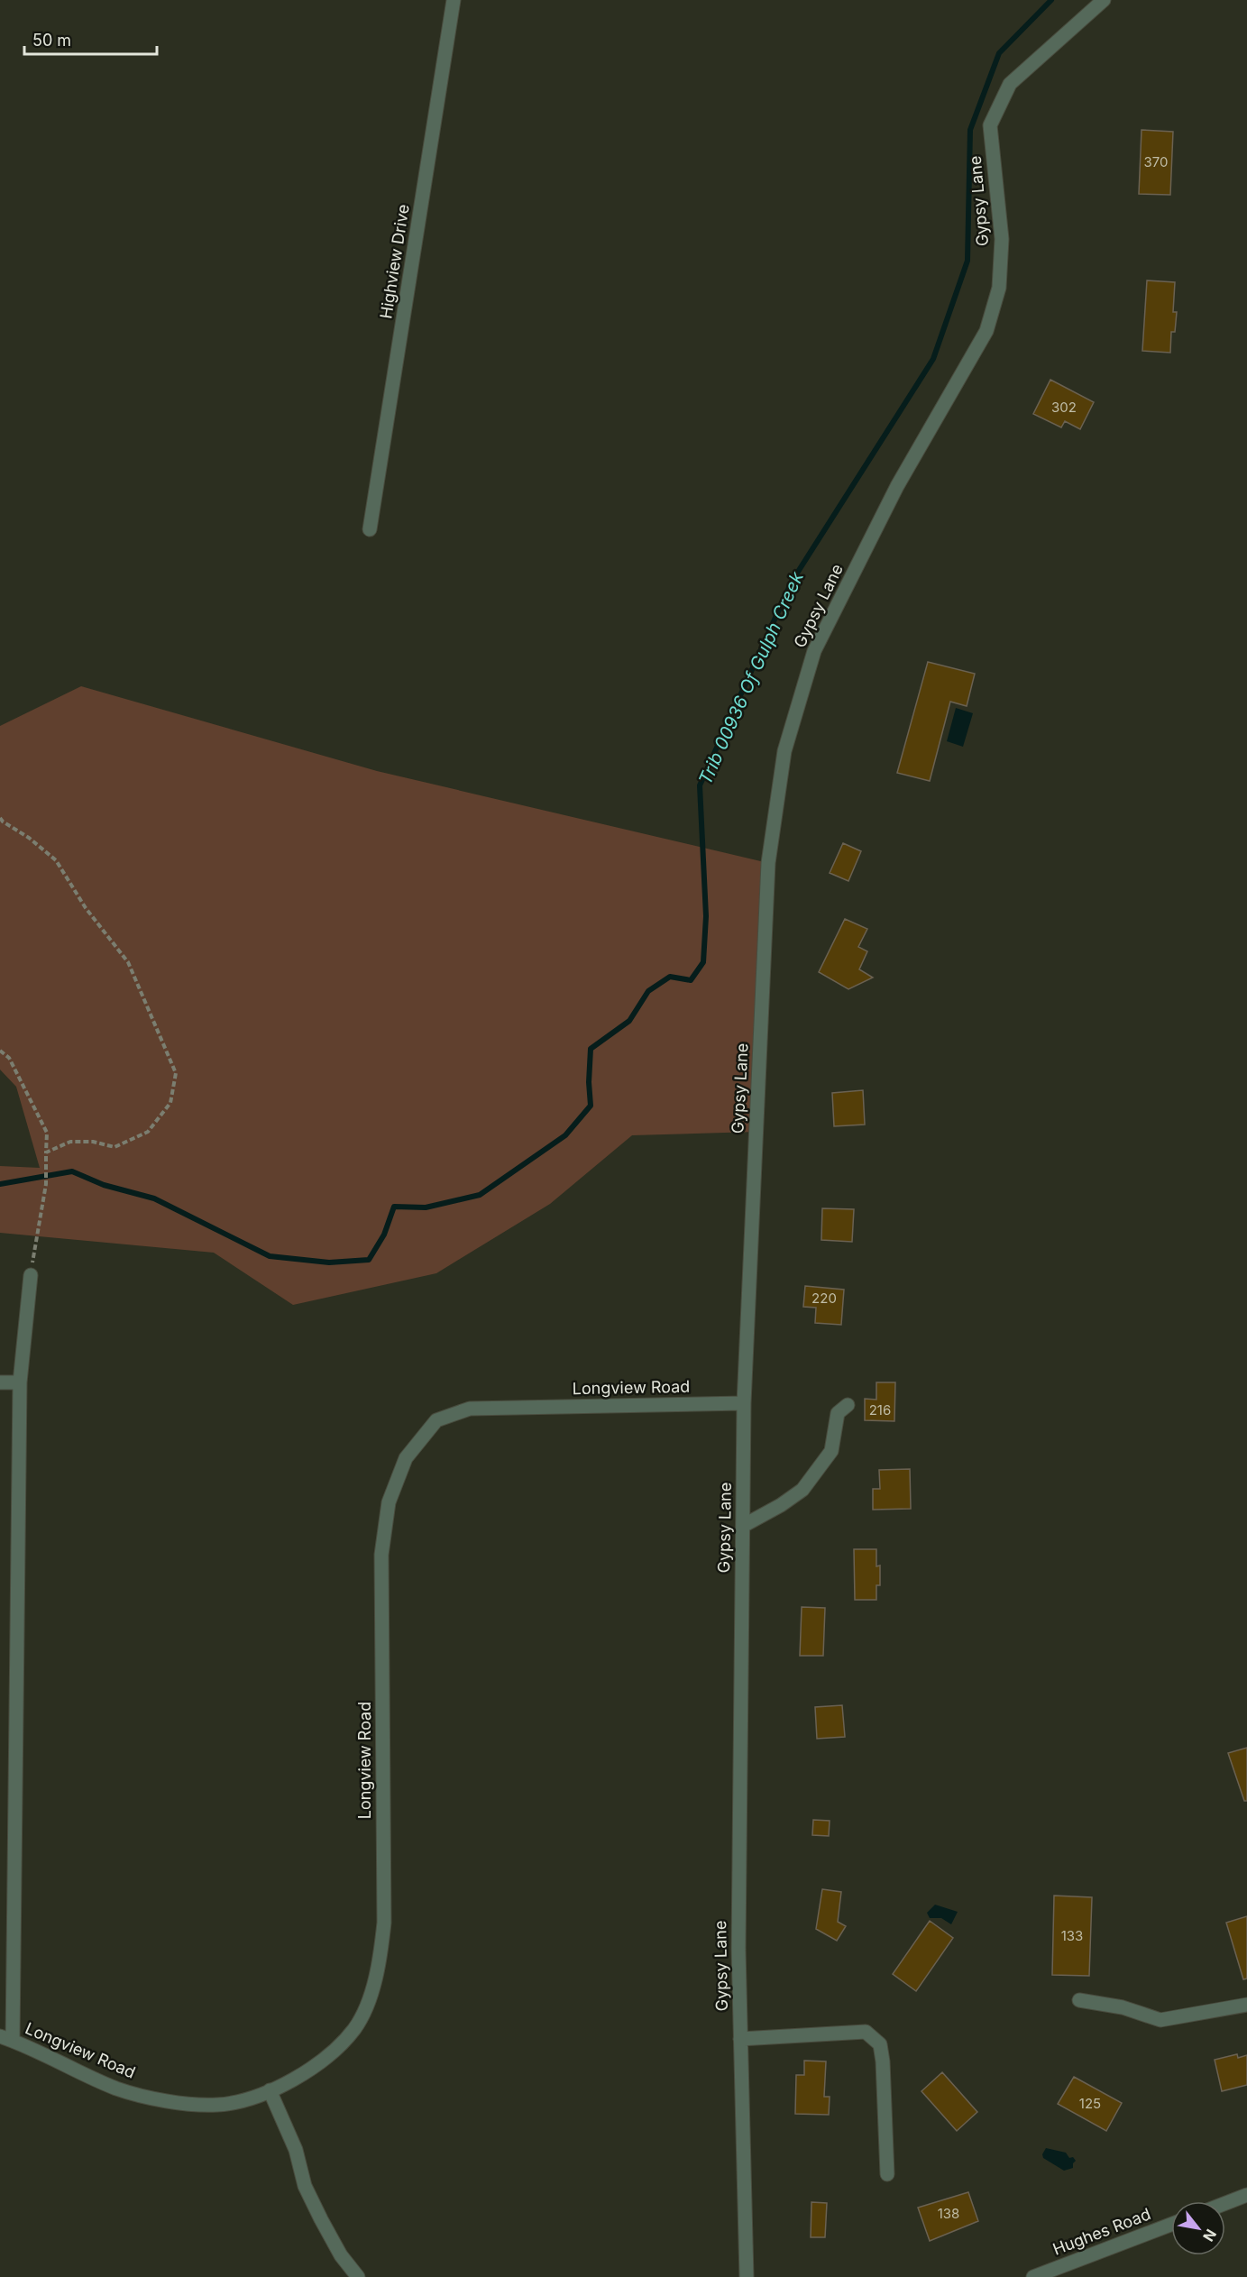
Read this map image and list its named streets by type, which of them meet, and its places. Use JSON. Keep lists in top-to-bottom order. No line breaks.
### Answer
{"streets":{"street":["Gypsy Lane","Highview Drive","Longview Road","Hughes Road"]},"crossings":[["Gypsy Lane","Longview Road"]],"water":["Trib 00936 Of Gulph Creek"],"house_numbers":["370","302","220","216","133","125","138"],"scale_bar":"50 m","north":"bottom right"}
